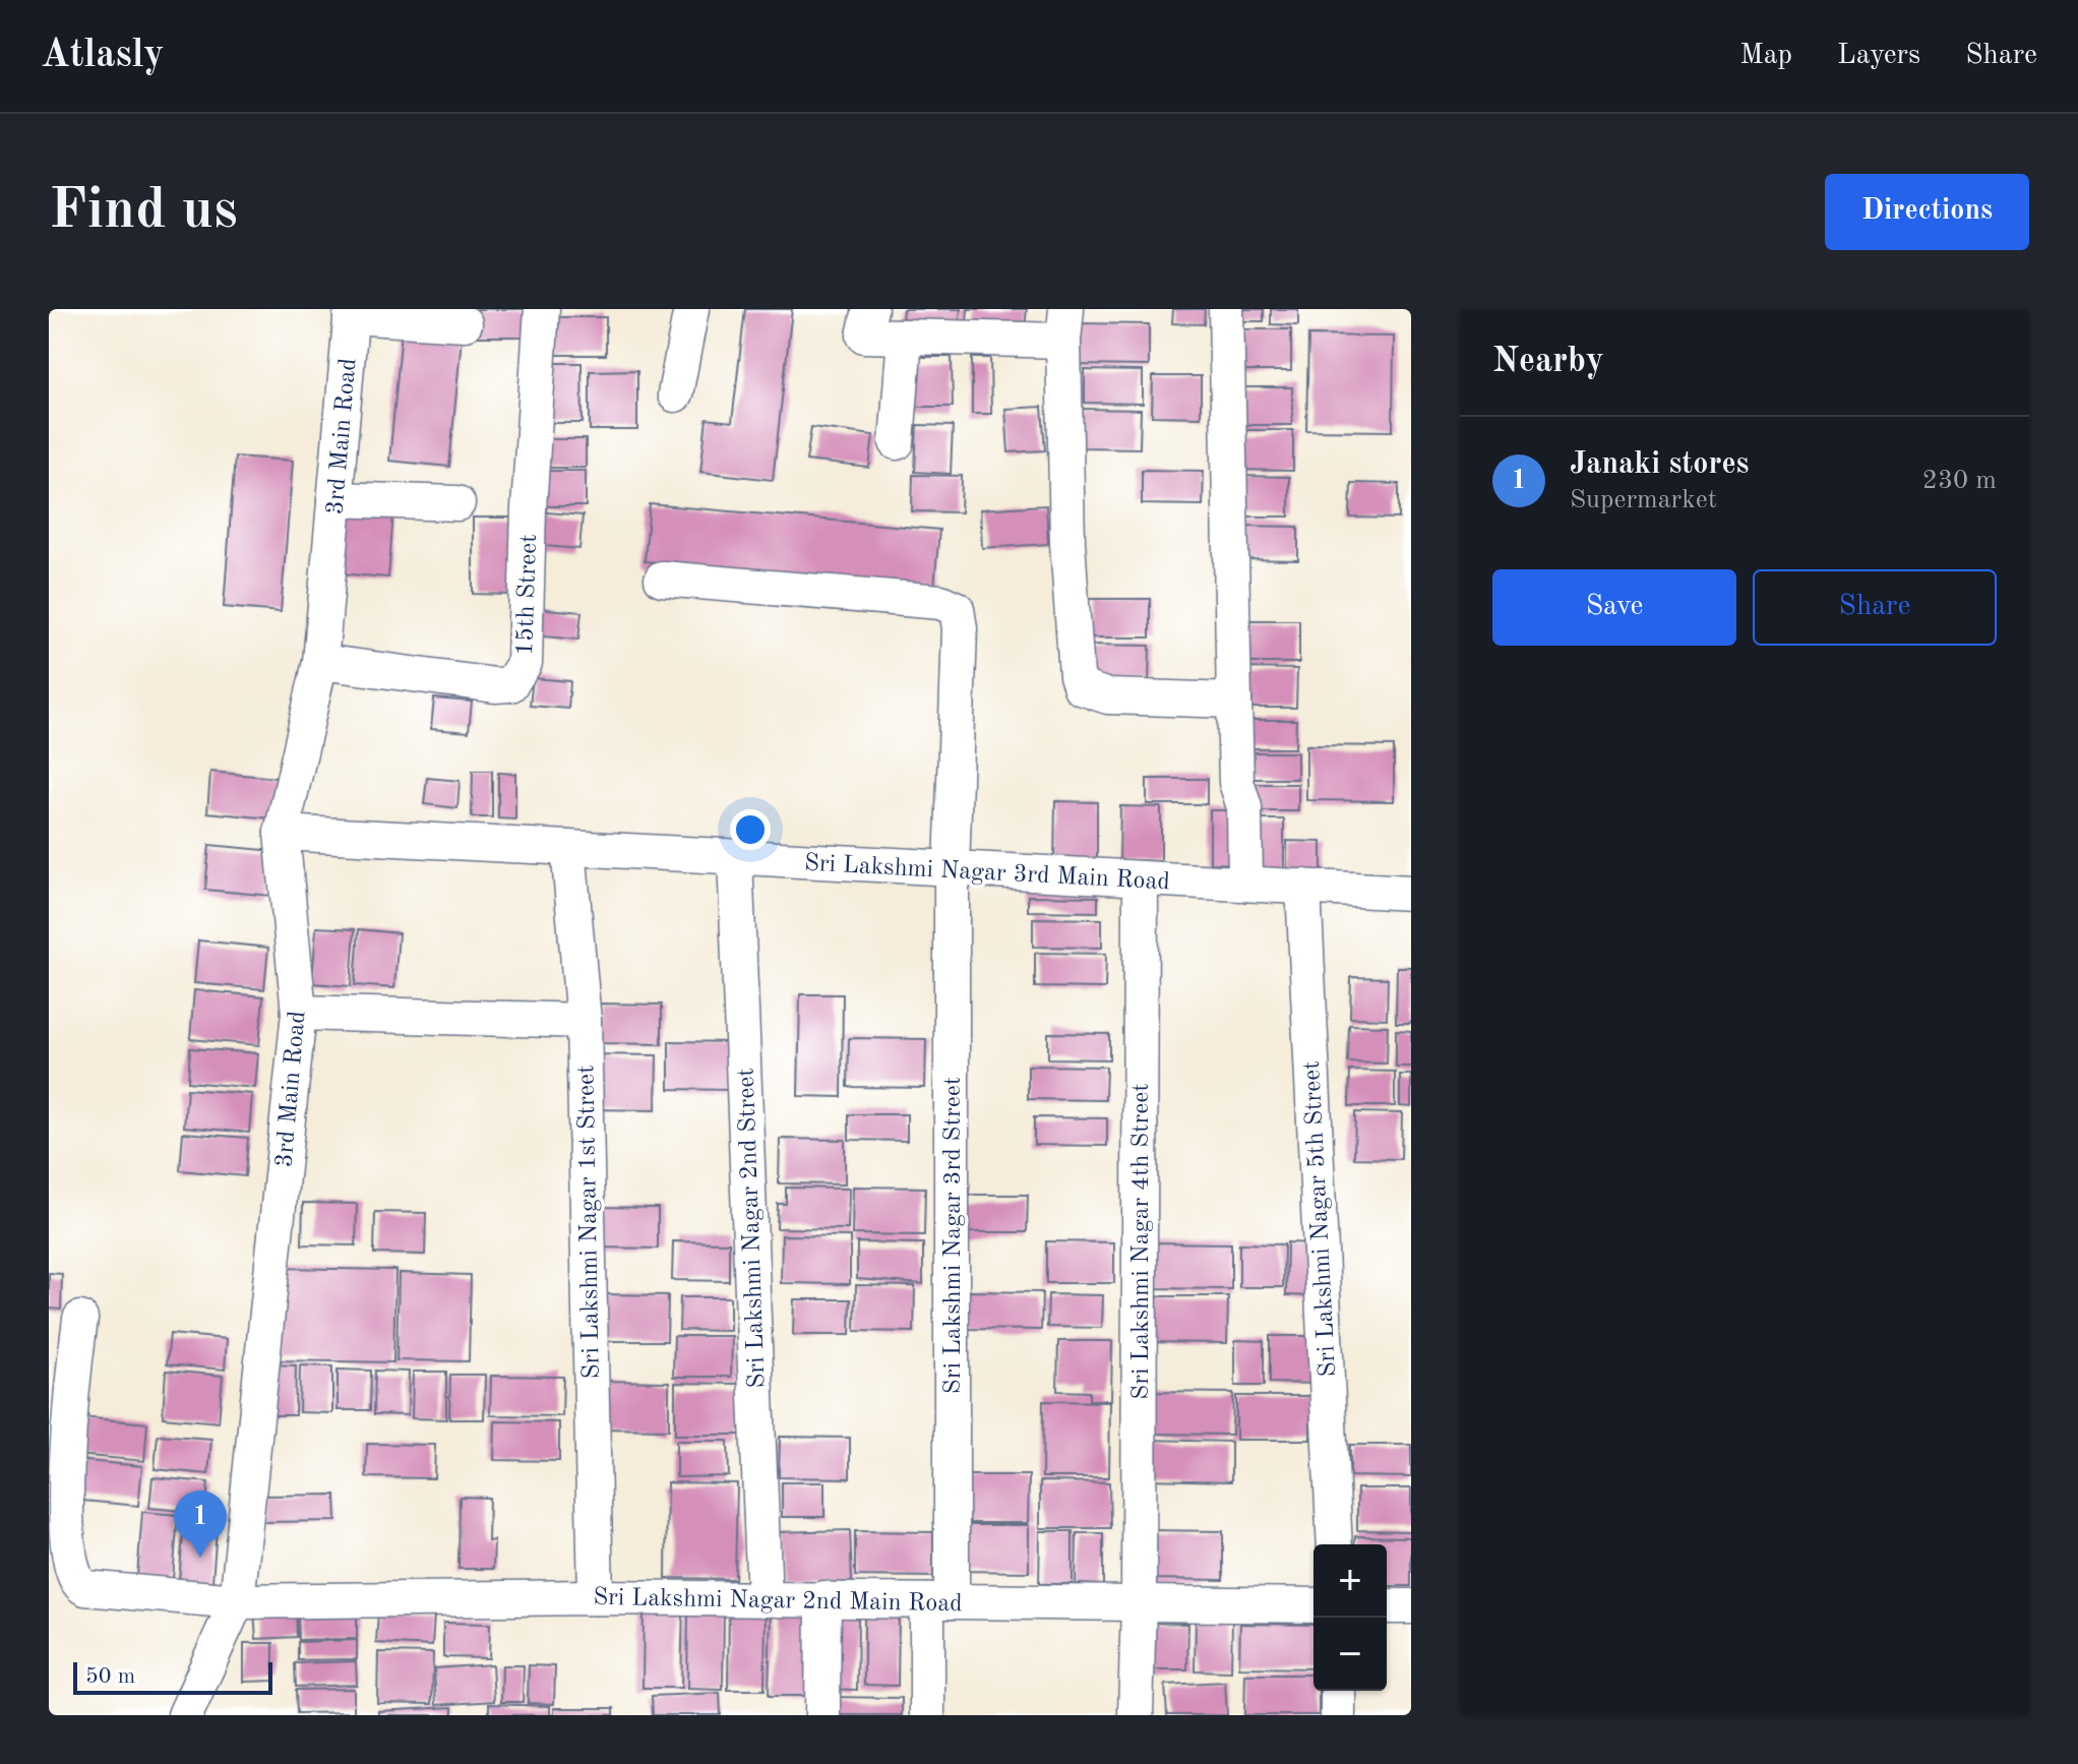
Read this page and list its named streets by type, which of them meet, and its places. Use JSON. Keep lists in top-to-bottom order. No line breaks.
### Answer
{"streets":{"street":["3rd Main Road","15th Street","Sri Lakshmi Nagar 3rd Main Road","Sri Lakshmi Nagar 5th Street","Sri Lakshmi Nagar 1st Street","Sri Lakshmi Nagar 2nd Street","Sri Lakshmi Nagar 3rd Street","Sri Lakshmi Nagar 4th Street","Sri Lakshmi Nagar 2nd Main Road"]},"crossings":[["3rd Main Road","15th Street"],["3rd Main Road","Sri Lakshmi Nagar 3rd Main Road"],["3rd Main Road","Sri Lakshmi Nagar 2nd Main Road"],["Sri Lakshmi Nagar 3rd Main Road","Sri Lakshmi Nagar 5th Street"],["Sri Lakshmi Nagar 3rd Main Road","Sri Lakshmi Nagar 1st Street"],["Sri Lakshmi Nagar 3rd Main Road","Sri Lakshmi Nagar 2nd Street"],["Sri Lakshmi Nagar 3rd Main Road","Sri Lakshmi Nagar 3rd Street"],["Sri Lakshmi Nagar 3rd Main Road","Sri Lakshmi Nagar 4th Street"],["Sri Lakshmi Nagar 1st Street","Sri Lakshmi Nagar 2nd Main Road"],["Sri Lakshmi Nagar 2nd Street","Sri Lakshmi Nagar 2nd Main Road"],["Sri Lakshmi Nagar 3rd Street","Sri Lakshmi Nagar 2nd Main Road"],["Sri Lakshmi Nagar 4th Street","Sri Lakshmi Nagar 2nd Main Road"]],"scale_bar":"50 m","page":{"header":"Atlasly","nav":["Map","Layers","Share"],"buttons":["Directions",["Save","Share"]],"title":"Find us","heading":"Nearby","list":[{"mark":"1","name":"Janaki stores","note":"Supermarket","value":"230 m"}],"pins":"1","map_buttons":["+","−"],"scale":"50 m"}}
